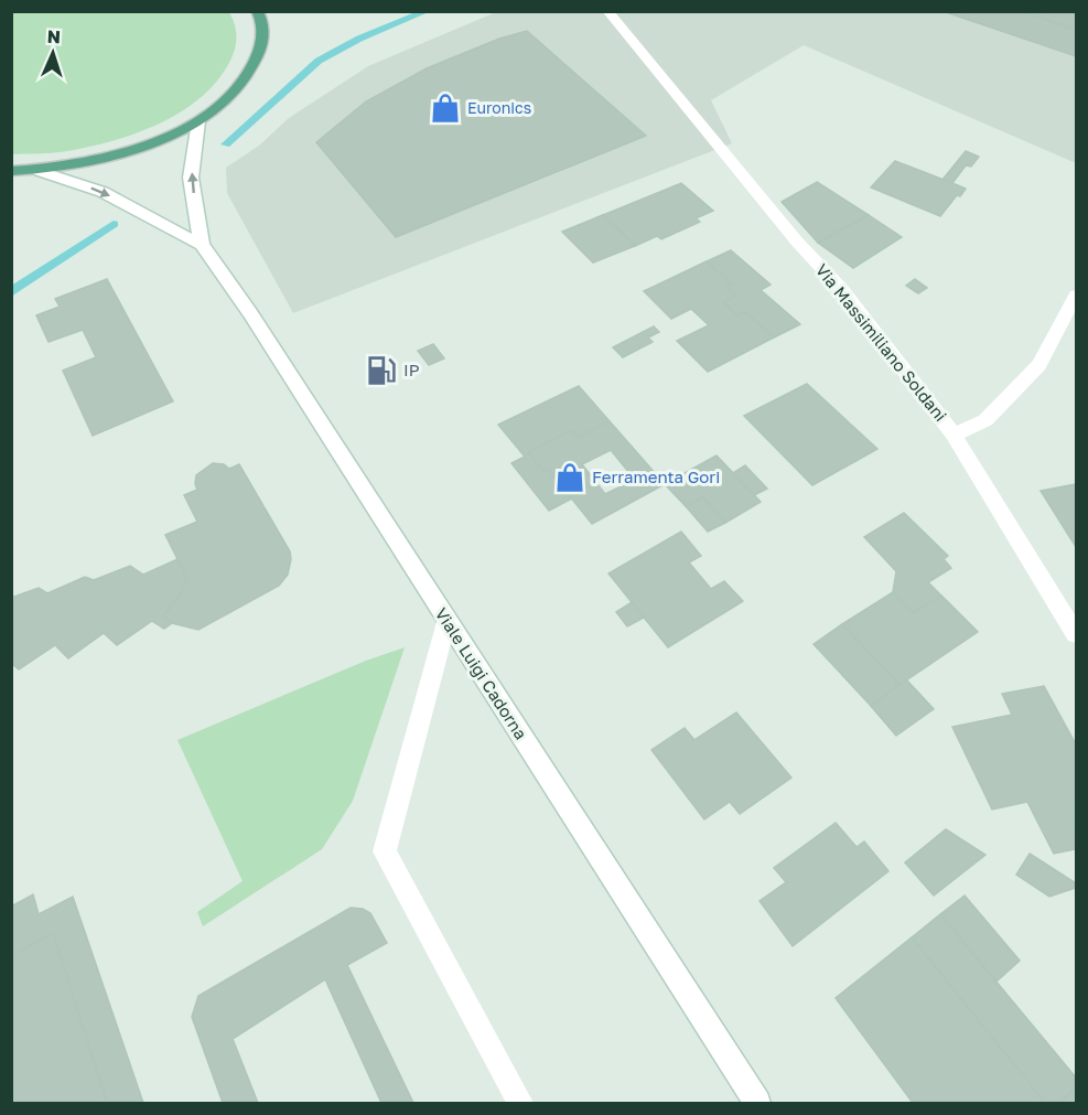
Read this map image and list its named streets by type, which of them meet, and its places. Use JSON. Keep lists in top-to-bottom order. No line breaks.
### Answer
{"streets":{"street":["Via Massimiliano Soldani","Viale Luigi Cadorna"]},"places":{"shop":["Euronics","Ferramenta Gori"],"fuel station":["IP"]},"north":"top"}
